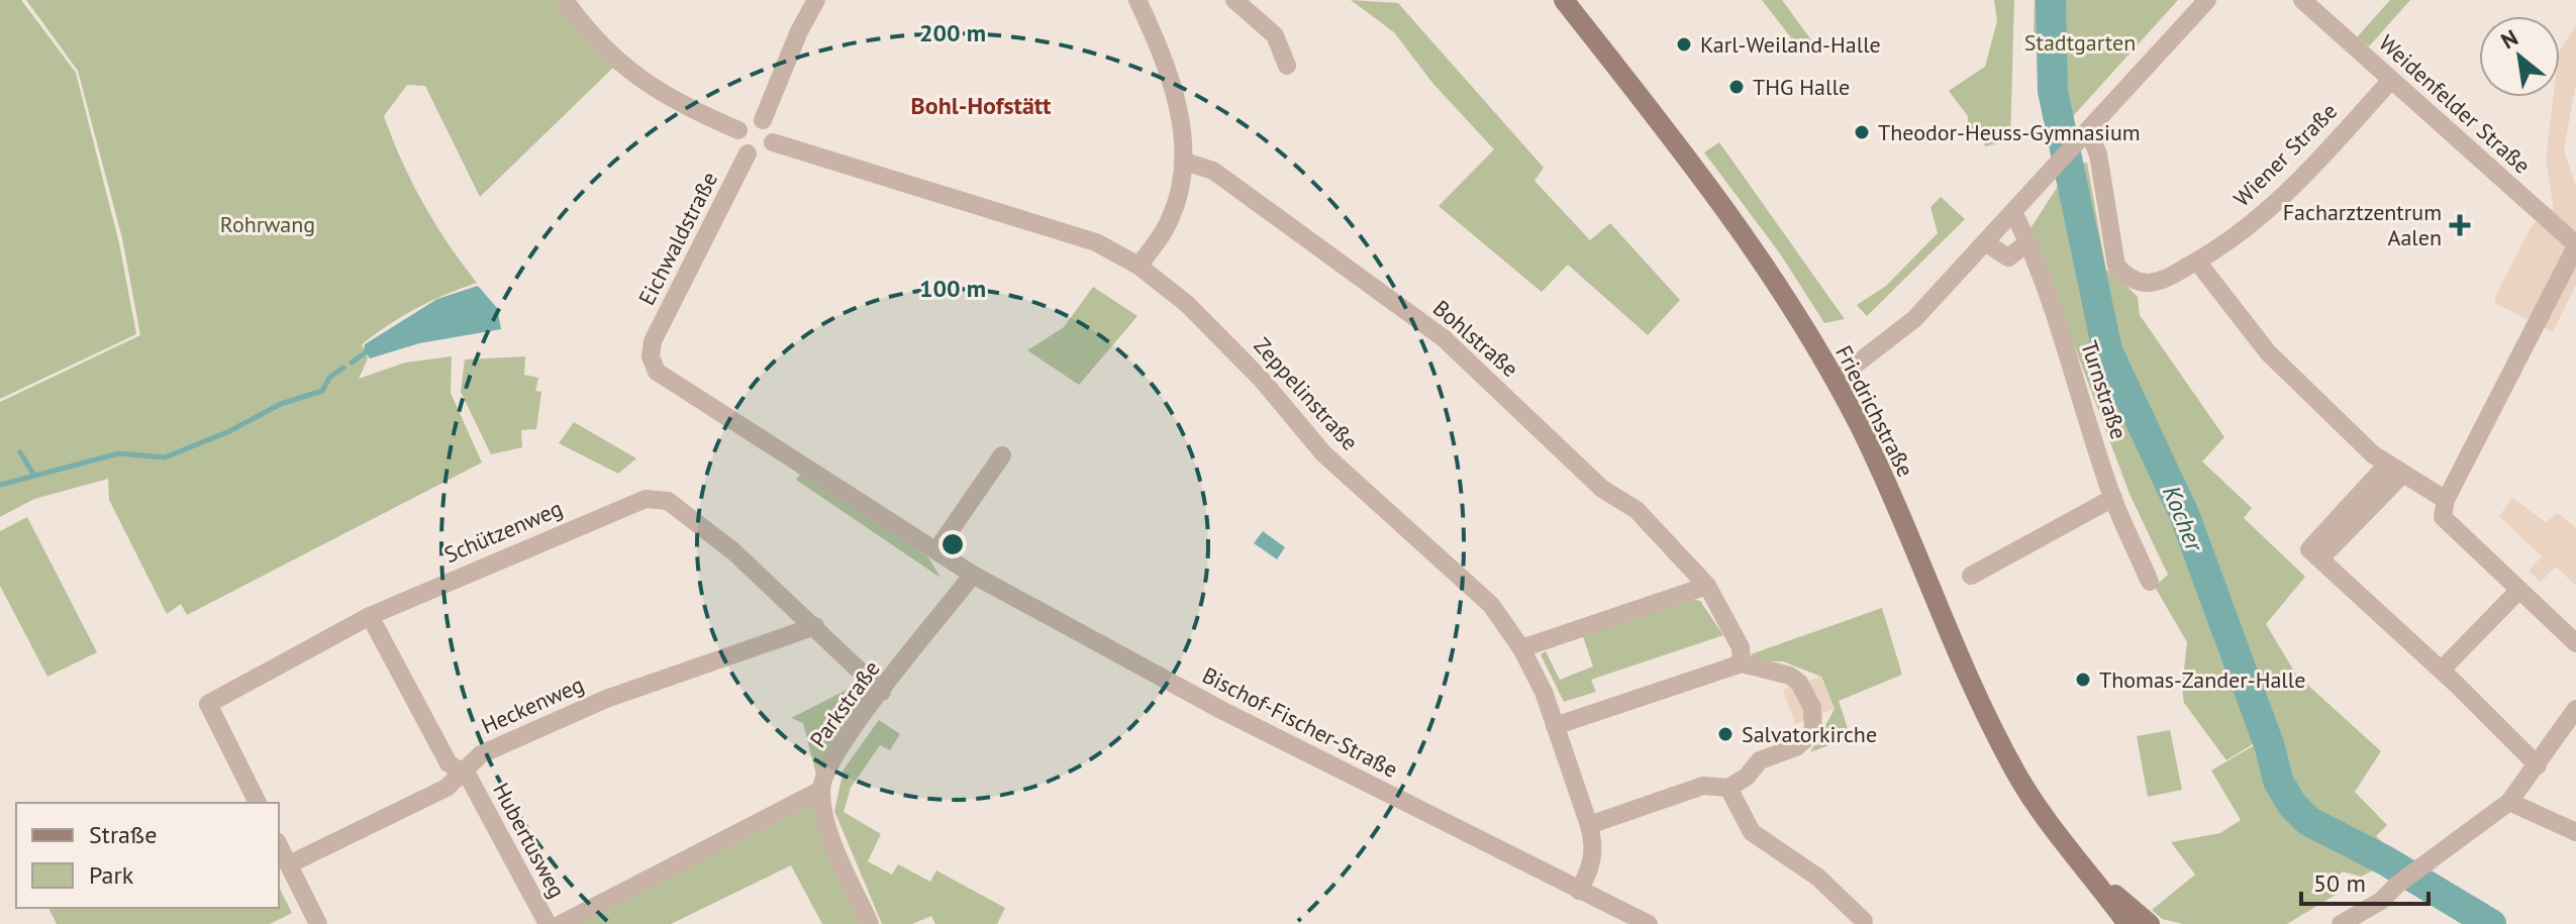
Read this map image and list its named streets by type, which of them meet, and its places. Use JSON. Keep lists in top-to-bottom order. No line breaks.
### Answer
{"streets":{"main road":["Friedrichstraße"],"street":["Weidenfelder Straße","Wiener Straße","Eichwaldstraße","Bohlstraße","Turnstraße","Zeppelinstraße","Schützenweg","Parkstraße","Heckenweg","Bischof-Fischer-Straße","Hubertusweg"]},"crossings":[["Weidenfelder Straße","Wiener Straße"],["Eichwaldstraße","Zeppelinstraße"],["Eichwaldstraße","Bischof-Fischer-Straße"],["Zeppelinstraße","Bischof-Fischer-Straße"],["Schützenweg","Parkstraße"],["Schützenweg","Heckenweg"],["Schützenweg","Hubertusweg"],["Parkstraße","Bischof-Fischer-Straße"],["Heckenweg","Hubertusweg"]],"districts":["Bohl-Hofstätt"],"water":["Kocher"],"parks":["Stadtgarten","Rohrwang"],"places":{"other":["Karl-Weiland-Halle","THG Halle","Theodor-Heuss-Gymnasium","Thomas-Zander-Halle","Salvatorkirche"],"health":["Facharztzentrum Aalen"]},"legend":["Straße","Park"],"scale_bar":"50 m","north":"top left","rings":["200 m","100 m"]}
